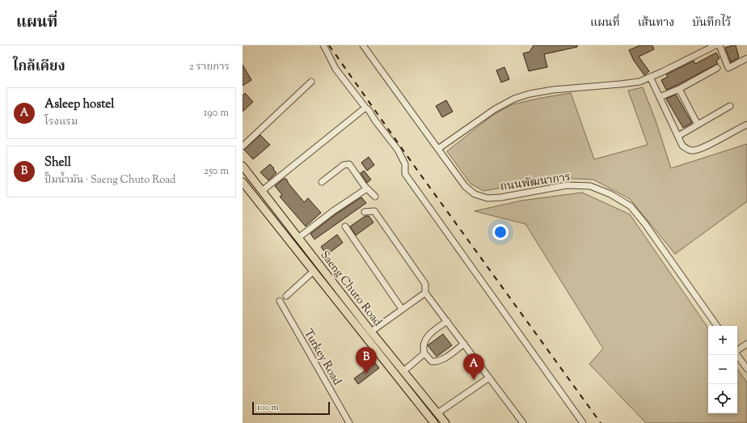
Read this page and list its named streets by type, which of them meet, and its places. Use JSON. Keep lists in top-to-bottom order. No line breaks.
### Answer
{"streets":{"main road":["Saeng Chuto Road"],"street":["ถนนพัฒนาการ","Turkey Road"]},"scale_bar":"100 m","page":{"header":"แผนที่","nav":["แผนที่","เส้นทาง","บันทึกไว้"],"heading":["ใกล้เคียง","2 รายการ"],"list":[{"mark":"A","name":"Asleep hostel","note":"โรงแรม","value":"190 m"},{"mark":"B","name":"Shell","note":"ปั๊มน้ำมัน · Saeng Chuto Road","value":"250 m"}],"map_buttons":["+","−"],"pins":["B","A"],"scale":"100 m"}}
